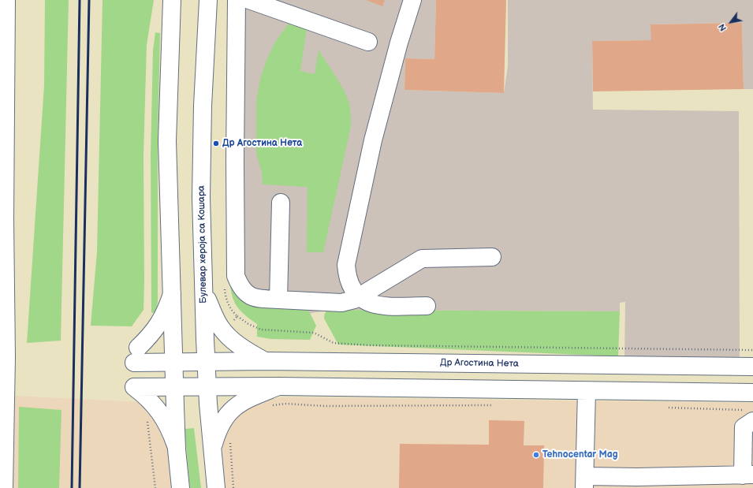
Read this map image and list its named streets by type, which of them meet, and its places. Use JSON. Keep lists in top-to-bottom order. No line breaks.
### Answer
{"streets":{"street":["Булевар хероја са Кошара","Др Агостина Нета"]},"crossings":[["Булевар хероја са Кошара","Др Агостина Нета"]],"places":["Др Агостина Нета","Tehnocentar Mag"],"north":"bottom left"}
